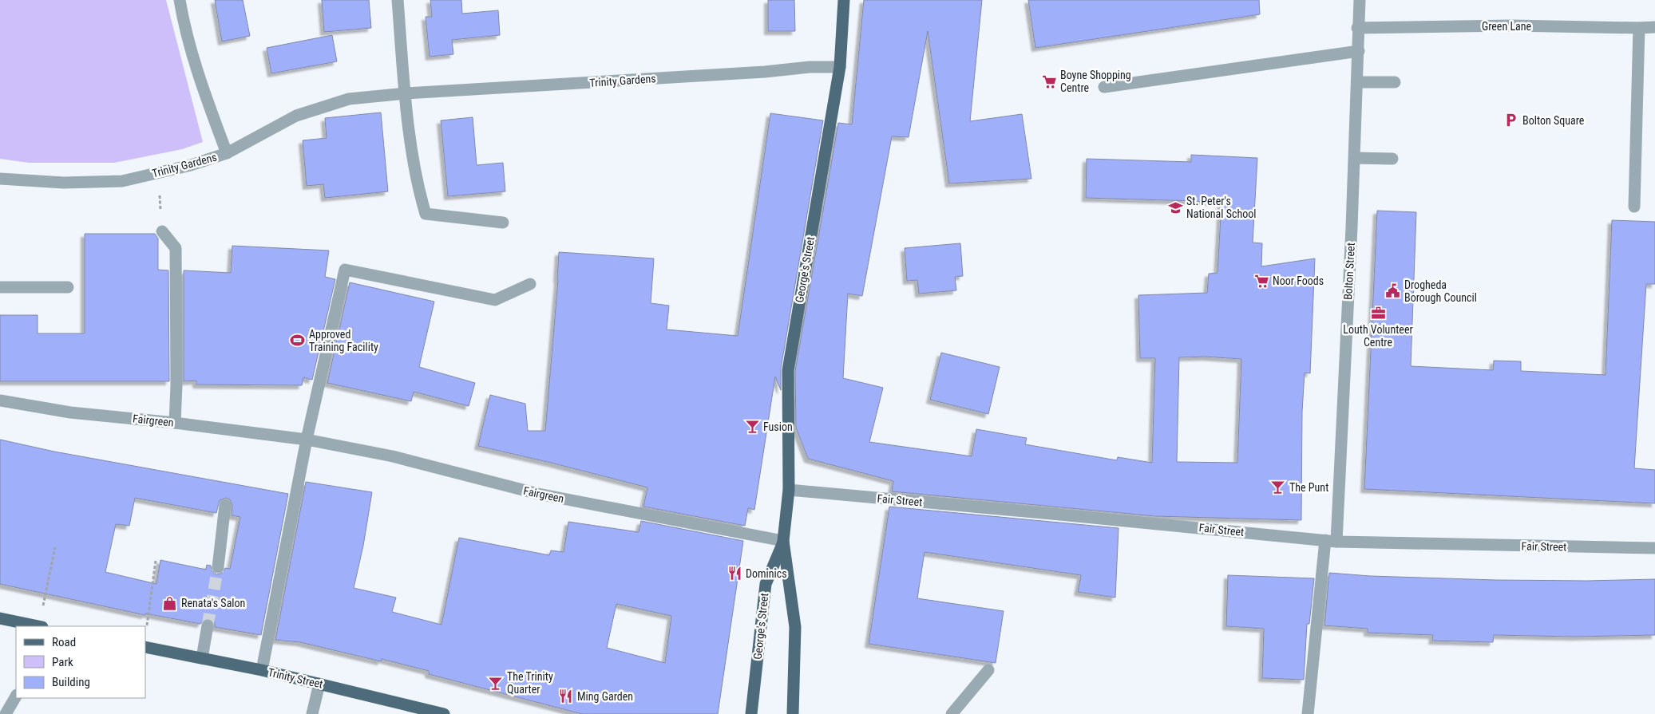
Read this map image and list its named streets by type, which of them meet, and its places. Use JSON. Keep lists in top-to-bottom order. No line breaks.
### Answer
{"streets":{"main road":["George's Street","Trinity Street"],"street":["Green Lane","Trinity Gardens","Bolton Street","Fairgreen","Fair Street"]},"crossings":[["Green Lane","Bolton Street"],["Trinity Gardens","George's Street"],["George's Street","Fairgreen"],["George's Street","Fair Street"],["Bolton Street","Fair Street"]],"places":{"supermarket":["Boyne Shopping Centre","Noor Foods"],"parking":["Bolton Square"],"school or university":["St. Peter's National School"],"public building":["Drogheda Borough Council"],"office":["Louth Volunteer Centre"],"sports":["Approved Training Facility"],"bar":["Fusion","The Punt","The Trinity Quarter"],"restaurant":["Dominics","Ming Garden"],"shop":["Renata's Salon"]},"legend":["Road","Park","Building"]}
